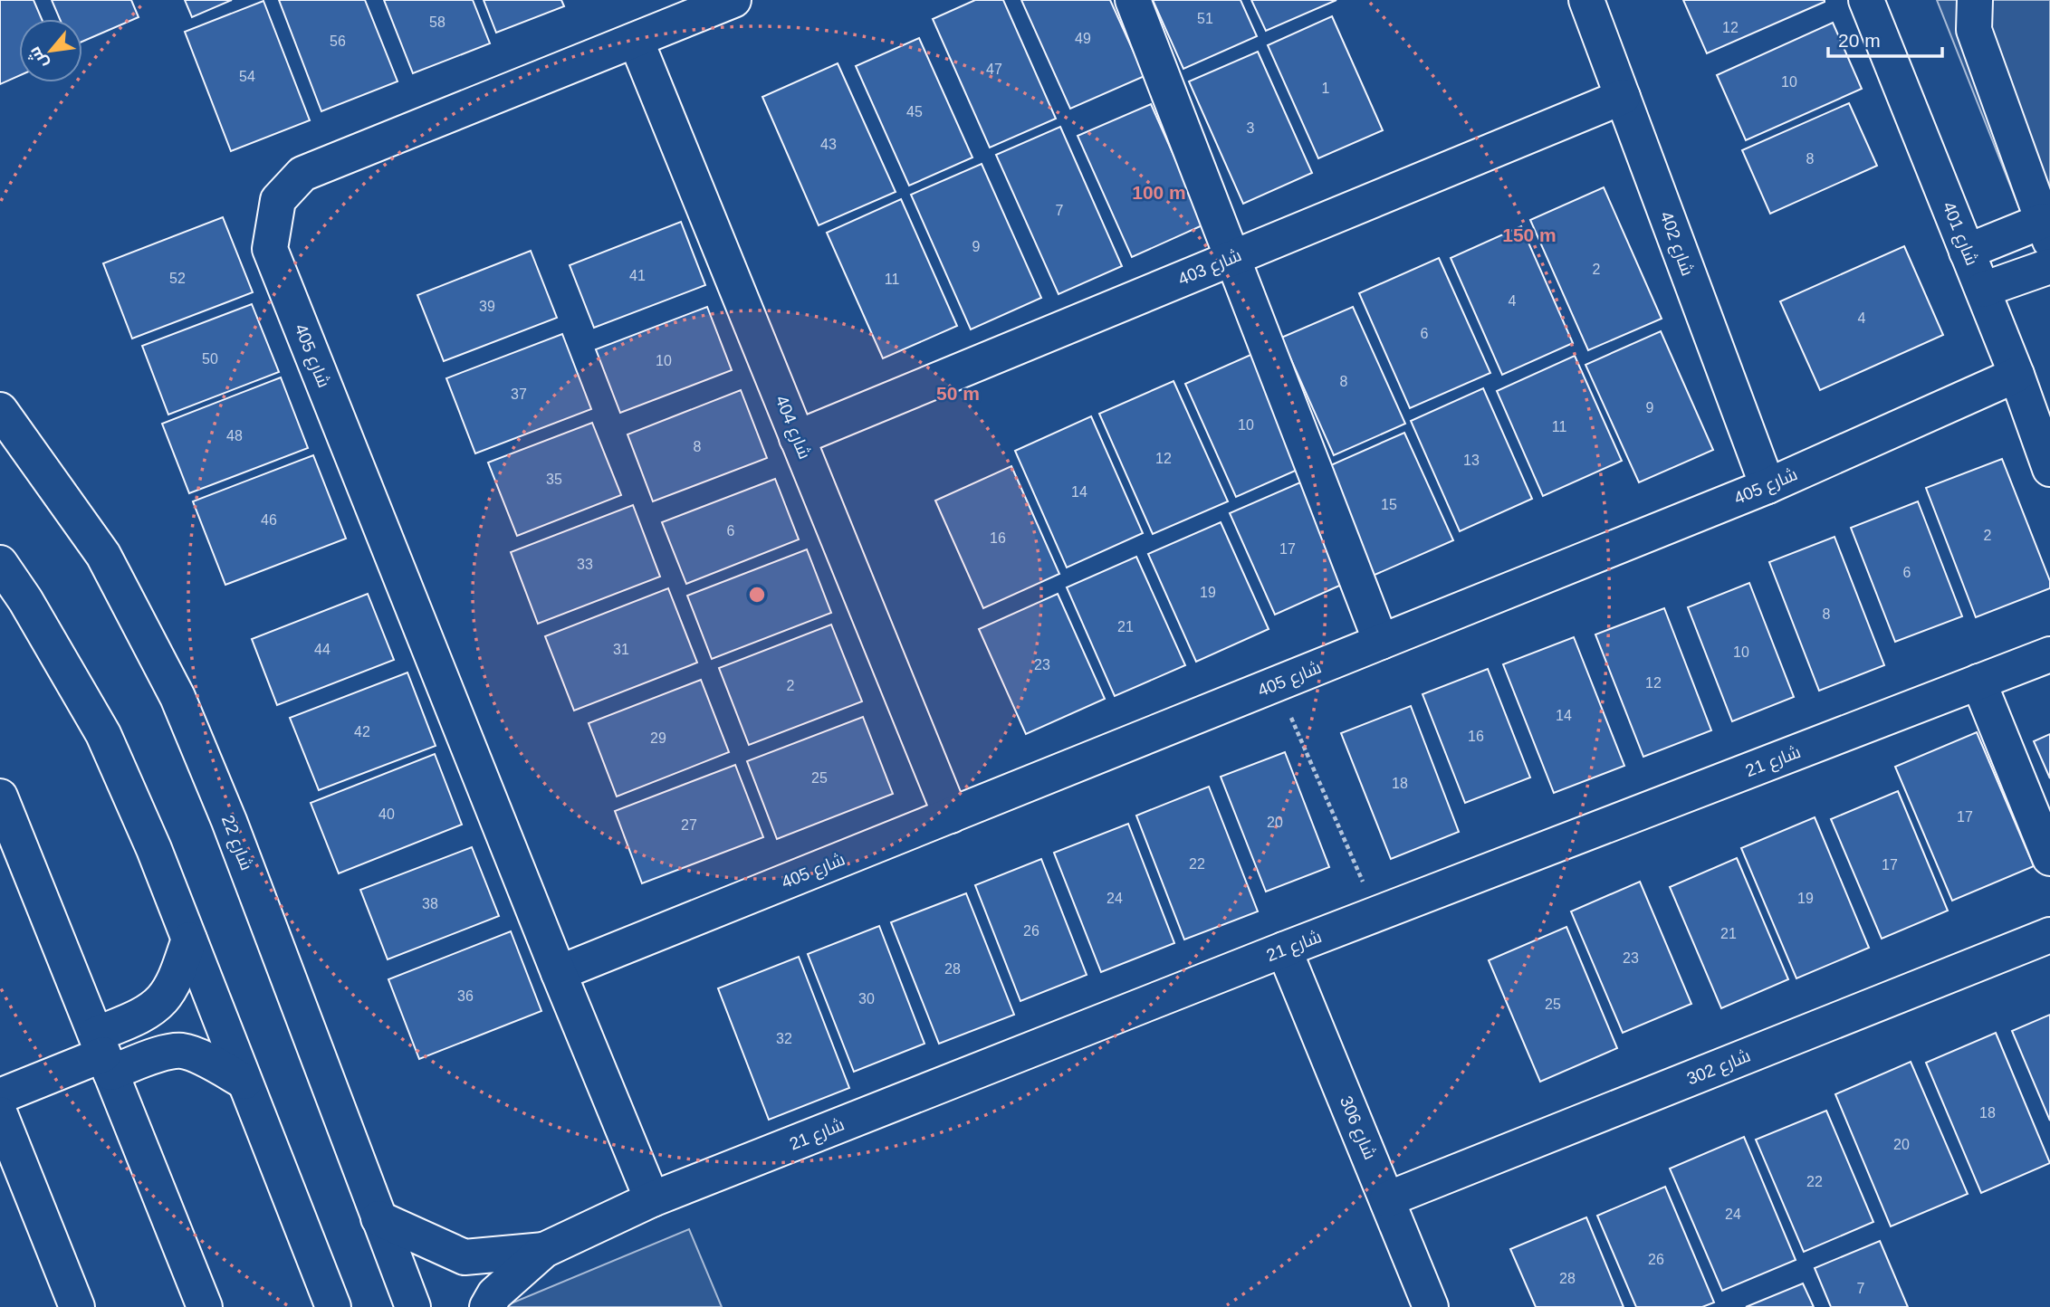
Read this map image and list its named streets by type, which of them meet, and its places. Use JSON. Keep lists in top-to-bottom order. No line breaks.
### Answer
{"streets":{"street":["شارع 401","شارع 402","شارع 403","شارع 405","شارع 404","شارع 21","شارع 22","شارع 302","شارع 306"]},"crossings":[["شارع 401","شارع 405"],["شارع 402","شارع 403"],["شارع 402","شارع 405"],["شارع 403","شارع 404"],["شارع 405","شارع 404"],["شارع 405","شارع 21"],["شارع 21","شارع 22"],["شارع 21","شارع 306"],["شارع 302","شارع 306"]],"house_numbers":["51","58","12","49","56","47","54","10","1","45","3","43","8","7","9","2","41","52","11","4","39","4","6","50","10","8","37","9","10","11","48","8","12","13","35","14","15","46","6","2","16","17","33","6","19","8","21","44","31","10","23","12","2","14","42","16","29","25","18","40","17","20","27","22","17","24","19","38","26","21","23","28","36","30","25","32","18","20","22","24","26","28","7"],"scale_bar":"20 m","north":"bottom left","rings":["100 m","150 m","50 m"]}
